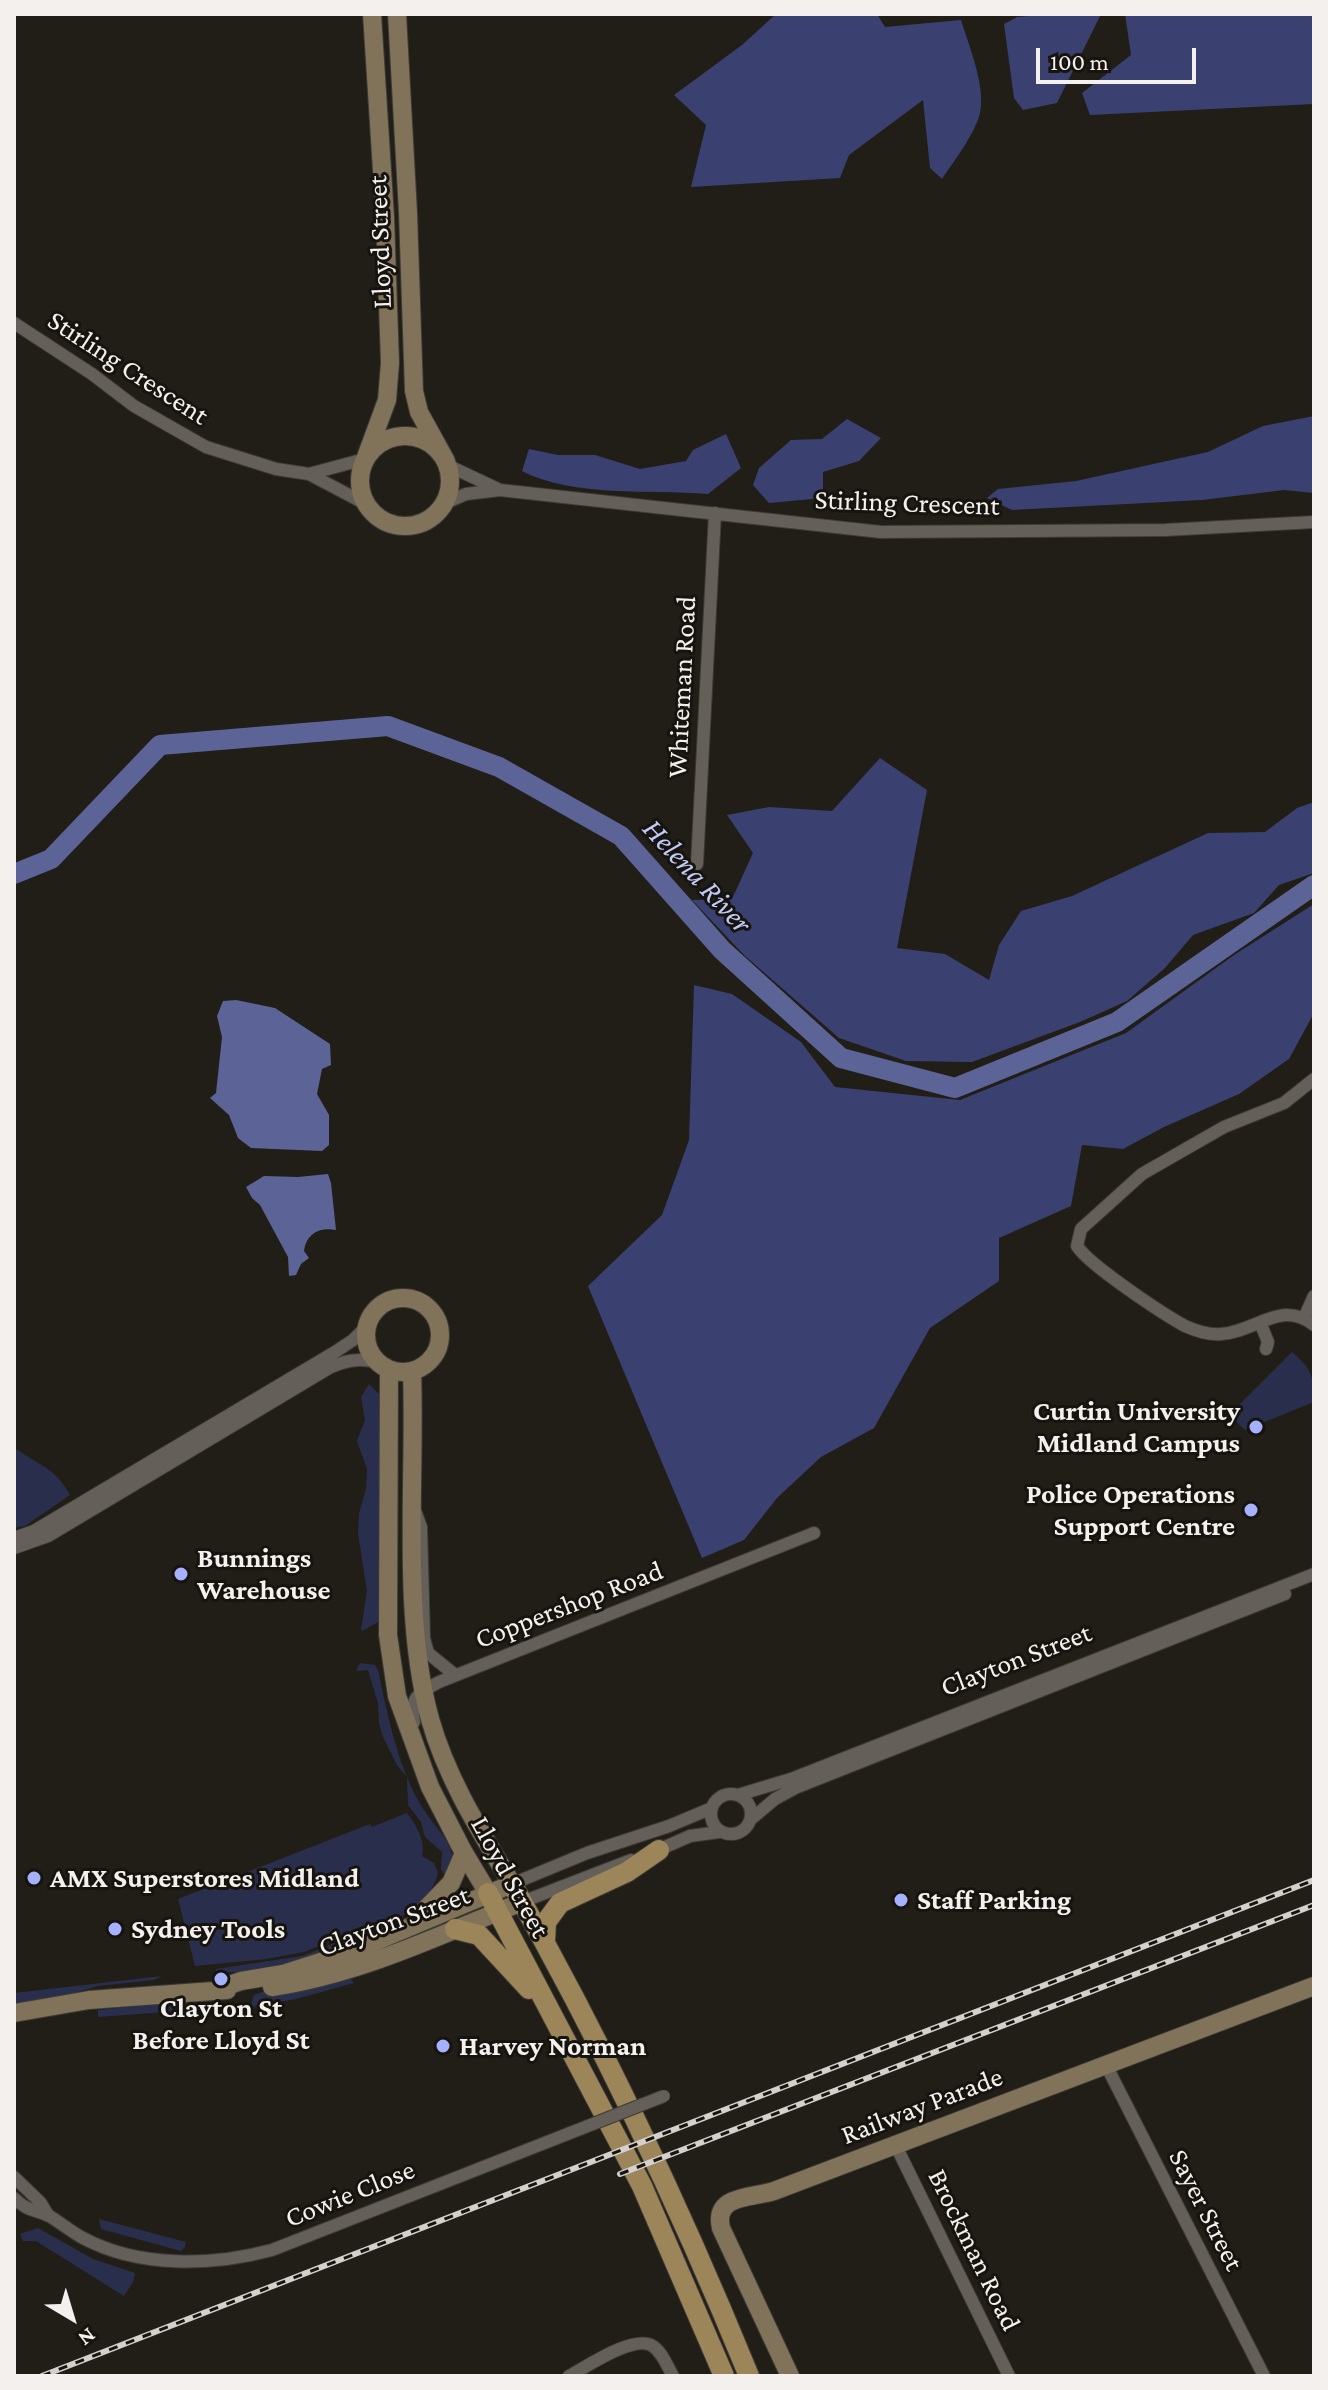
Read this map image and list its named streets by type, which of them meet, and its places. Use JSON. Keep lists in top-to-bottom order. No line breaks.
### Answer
{"streets":{"main road":["Lloyd Street","Clayton Street","Railway Parade"],"street":["Stirling Crescent","Whiteman Road","Coppershop Road","Cowie Close","Sayer Street","Brockman Road"]},"crossings":[["Lloyd Street","Stirling Crescent"],["Lloyd Street","Coppershop Road"],["Lloyd Street","Clayton Street"],["Stirling Crescent","Whiteman Road"],["Railway Parade","Sayer Street"],["Railway Parade","Brockman Road"]],"water":["Helena River"],"places":["Curtin University Midland Campus","Police Operations Support Centre","Bunnings Warehouse","AMX Superstores Midland","Staff Parking","Sydney Tools","Clayton St Before Lloyd St","Harvey Norman"],"scale_bar":"100 m","north":"bottom right"}
